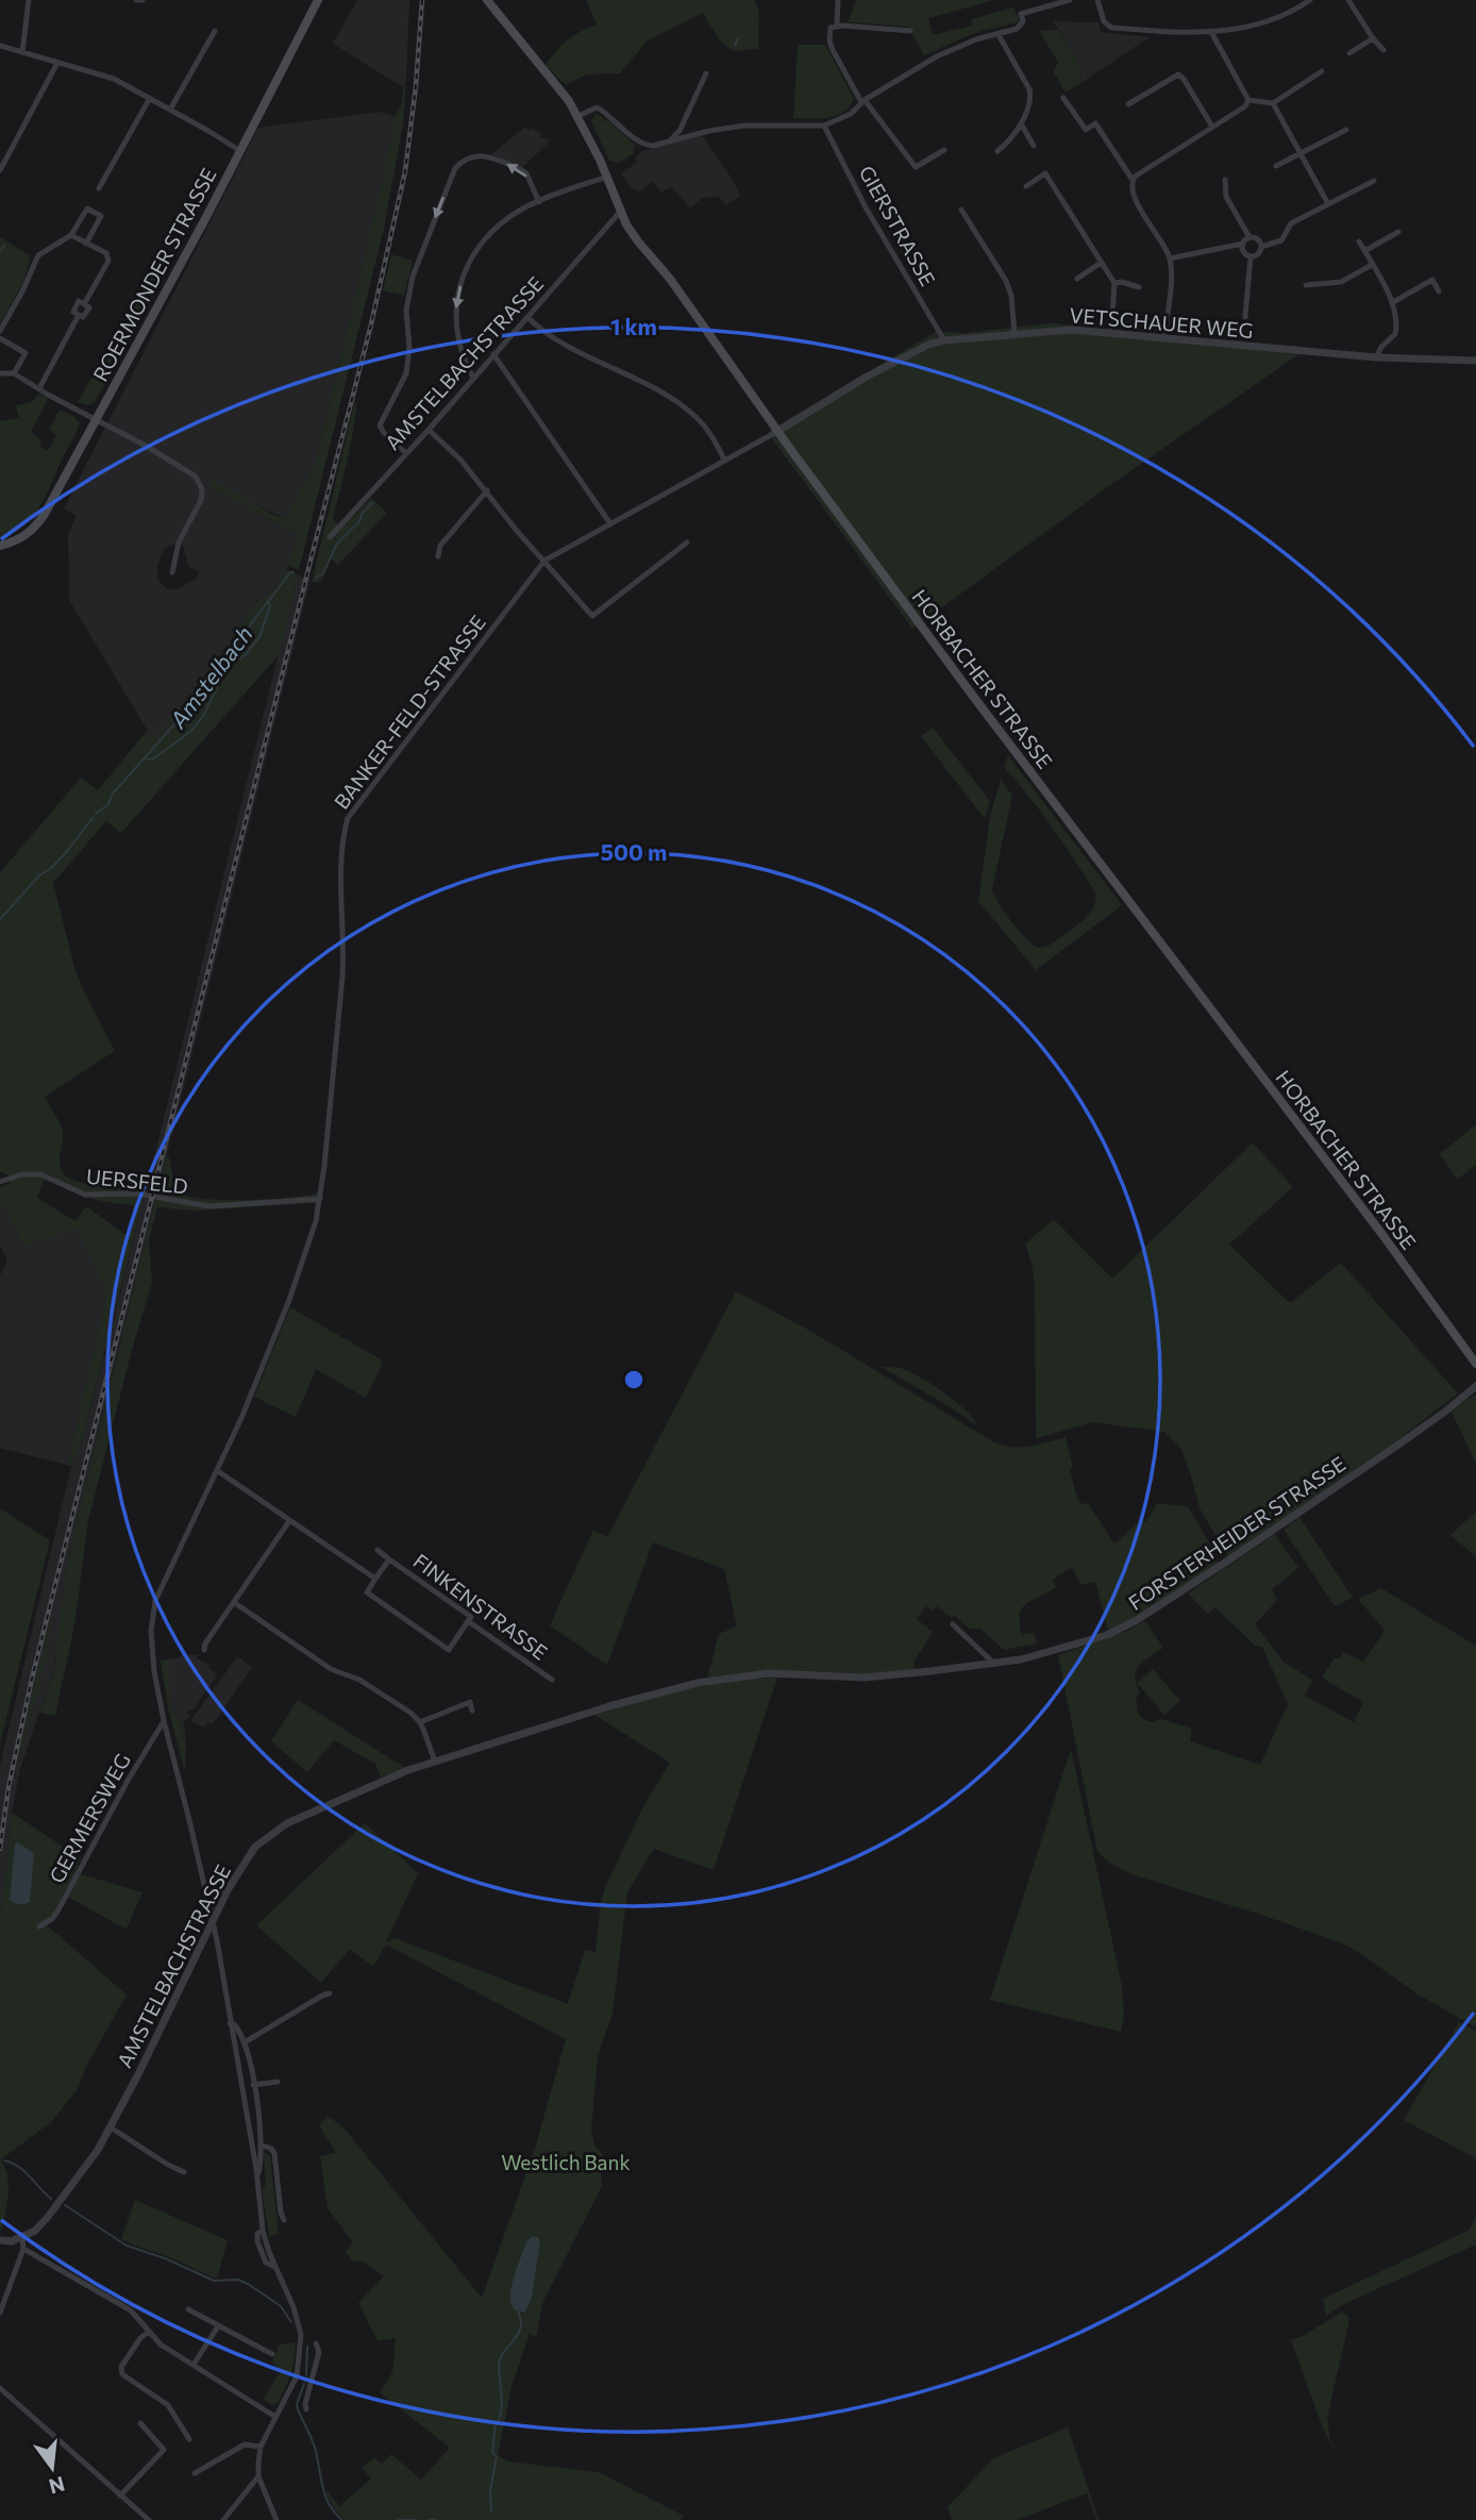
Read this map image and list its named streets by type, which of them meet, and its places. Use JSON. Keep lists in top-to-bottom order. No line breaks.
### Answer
{"streets":{"main road":["ROERMONDER STRASSE","HORBACHER STRASSE"],"street":["GIERSTRASSE","VETSCHAUER WEG","AMSTELBACHSTRASSE","BANKER-FELD-STRASSE","UERSFELD","FORSTERHEIDER STRASSE","FINKENSTRASSE","GERMERSWEG"]},"crossings":[["GIERSTRASSE","VETSCHAUER WEG"],["VETSCHAUER WEG","HORBACHER STRASSE"],["VETSCHAUER WEG","BANKER-FELD-STRASSE"],["AMSTELBACHSTRASSE","HORBACHER STRASSE"],["AMSTELBACHSTRASSE","BANKER-FELD-STRASSE"],["AMSTELBACHSTRASSE","FORSTERHEIDER STRASSE"],["HORBACHER STRASSE","BANKER-FELD-STRASSE"],["BANKER-FELD-STRASSE","UERSFELD"],["BANKER-FELD-STRASSE","GERMERSWEG"]],"water":["Amstelbach"],"parks":["Westlich Bank"],"north":"bottom","rings":["1 km","500 m"]}
